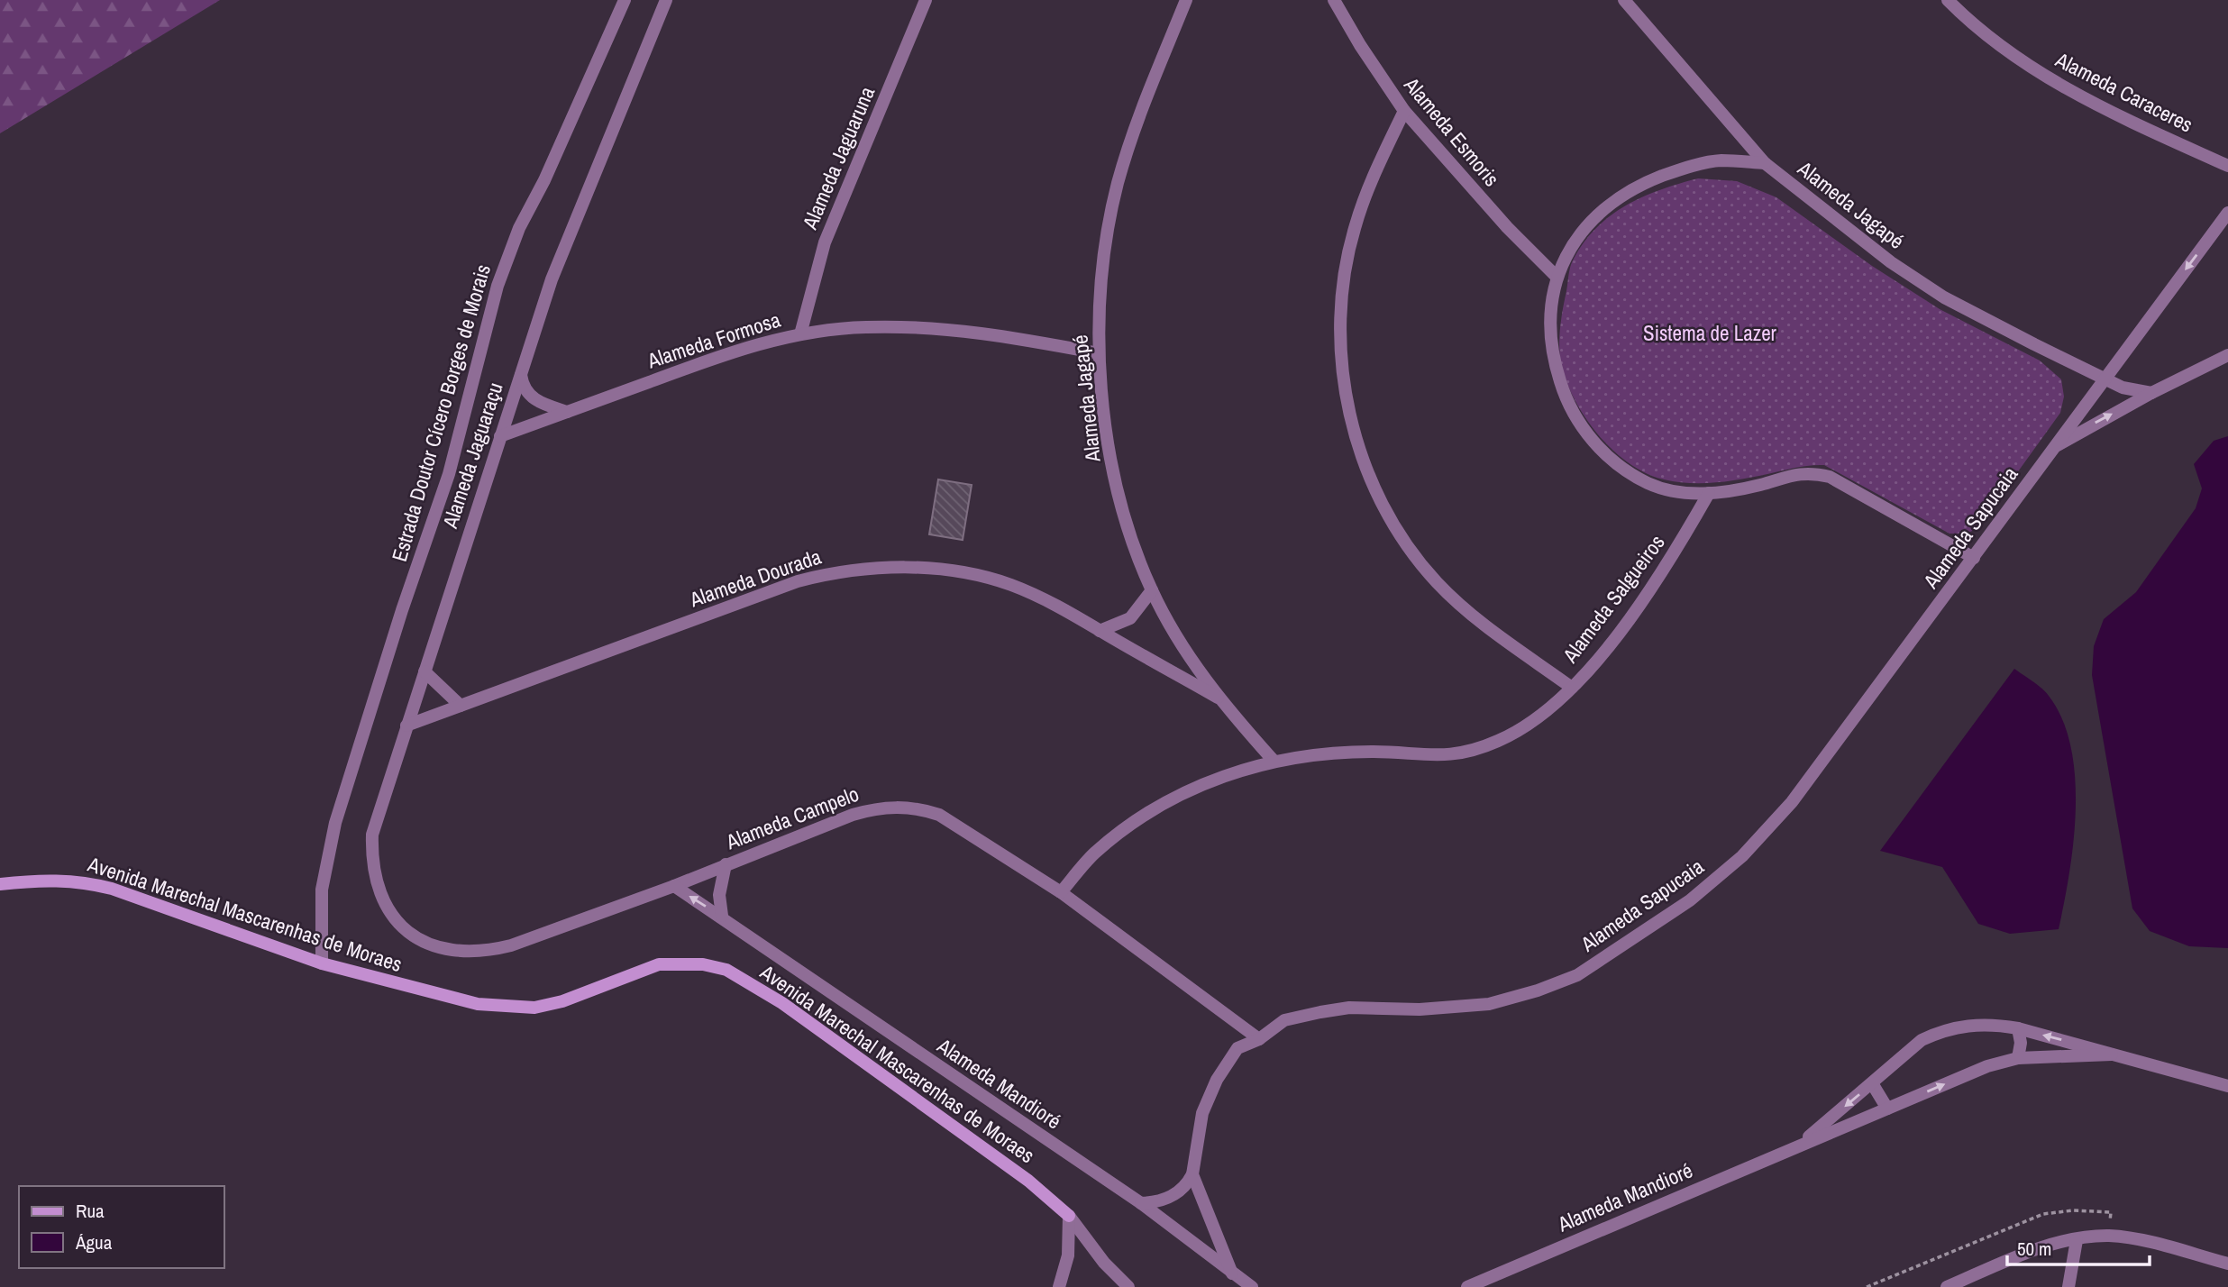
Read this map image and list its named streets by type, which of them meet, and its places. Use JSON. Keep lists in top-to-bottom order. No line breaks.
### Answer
{"streets":{"street":["Alameda Caraceres","Alameda Esmoris","Alameda Jaguaruna","Alameda Jagapé","Alameda Formosa","Estrada Doutor Cícero Borges de Morais","Alameda Jaguaraçu","Alameda Sapucaia","Alameda Dourada","Alameda Salgueiros","Alameda Campelo","Avenida Marechal Mascarenhas de Moraes","Alameda Mandioré"]},"crossings":[["Alameda Jaguaruna","Alameda Formosa"],["Alameda Jagapé","Alameda Formosa"],["Alameda Jagapé","Alameda Sapucaia"],["Alameda Jagapé","Alameda Dourada"],["Alameda Jagapé","Alameda Salgueiros"],["Alameda Formosa","Alameda Jaguaraçu"],["Estrada Doutor Cícero Borges de Morais","Avenida Marechal Mascarenhas de Moraes"],["Alameda Jaguaraçu","Alameda Dourada"],["Alameda Jaguaraçu","Alameda Campelo"],["Alameda Sapucaia","Alameda Campelo"],["Alameda Salgueiros","Alameda Campelo"],["Alameda Campelo","Alameda Mandioré"]],"parks":["Sistema de Lazer"],"legend":["Rua","Água"],"scale_bar":"50 m"}
